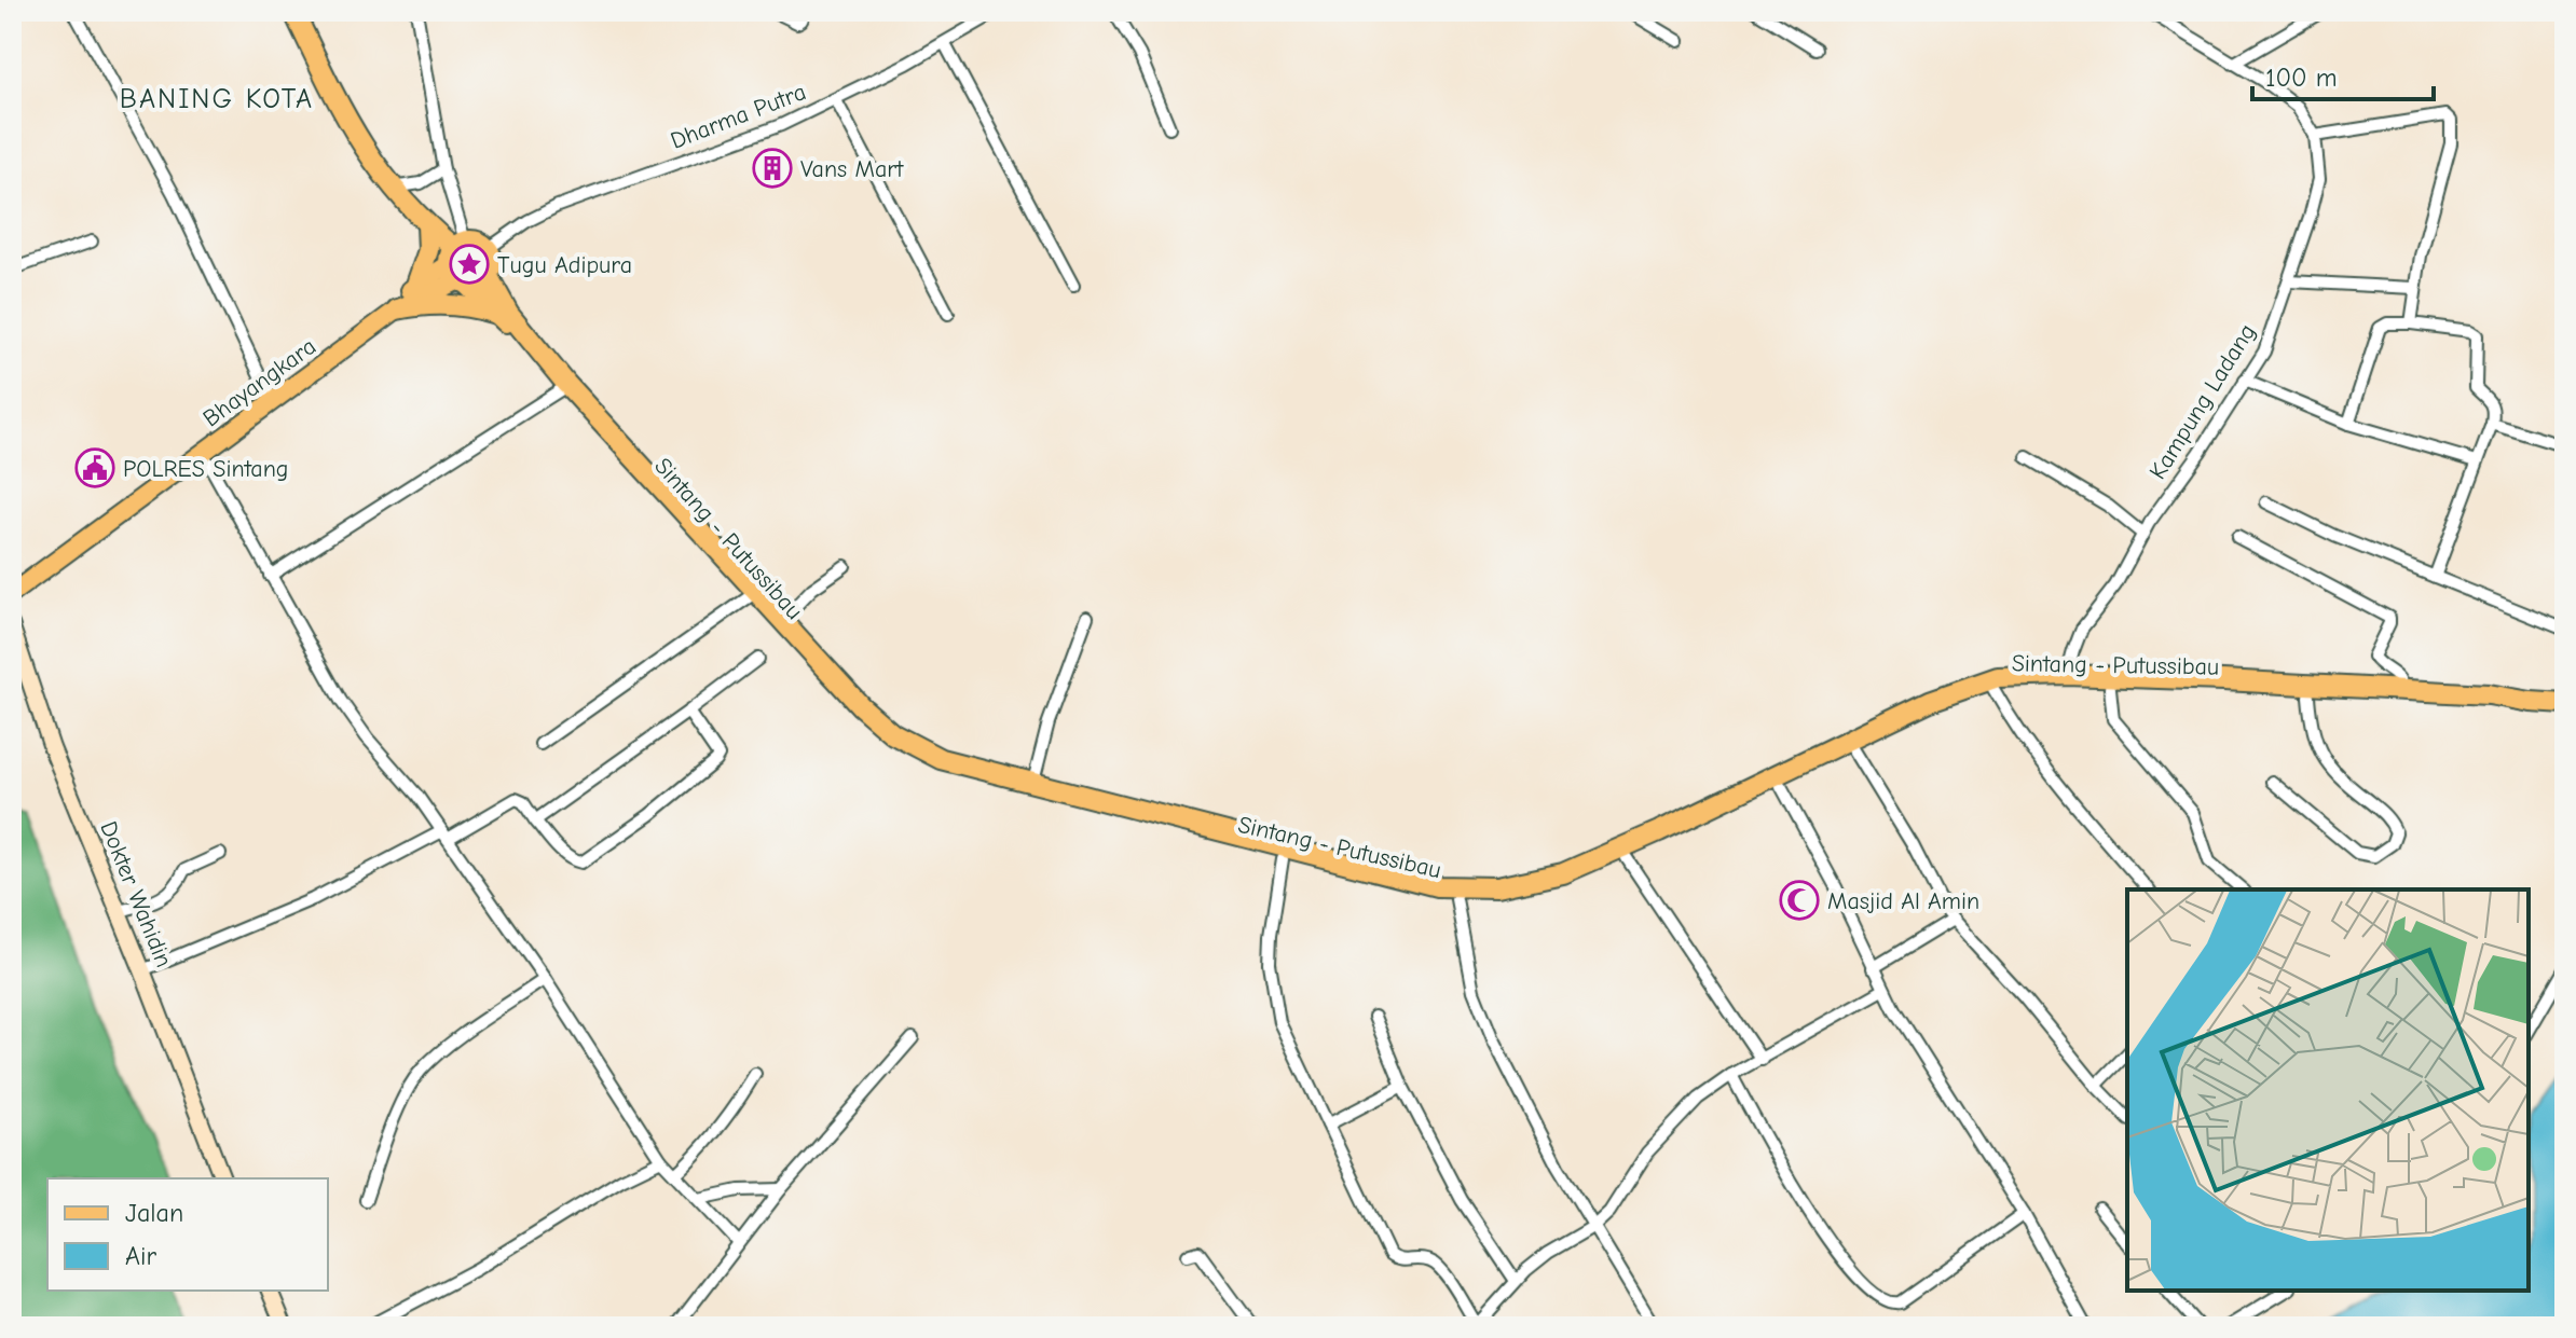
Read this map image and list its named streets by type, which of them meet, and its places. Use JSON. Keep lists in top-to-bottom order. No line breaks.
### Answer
{"streets":{"highway":["Sintang - Putussibau"],"main road":["Bhayangkara"],"street":["Dharma Putra","Kampung Ladang","Dokter Wahidin"]},"crossings":[["Bhayangkara","Sintang - Putussibau"],["Kampung Ladang","Sintang - Putussibau"]],"districts":["BANING KOTA"],"places":{"building":["Vans Mart"],"place":["Tugu Adipura"],"public building":["POLRES Sintang"],"mosque":["Masjid Al Amin"]},"legend":["Jalan","Air"],"scale_bar":"100 m"}
